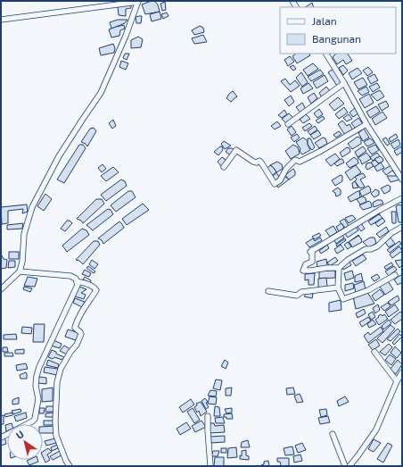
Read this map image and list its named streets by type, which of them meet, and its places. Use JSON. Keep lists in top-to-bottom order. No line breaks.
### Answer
{"legend":["Jalan","Bangunan"],"north":"top left"}
